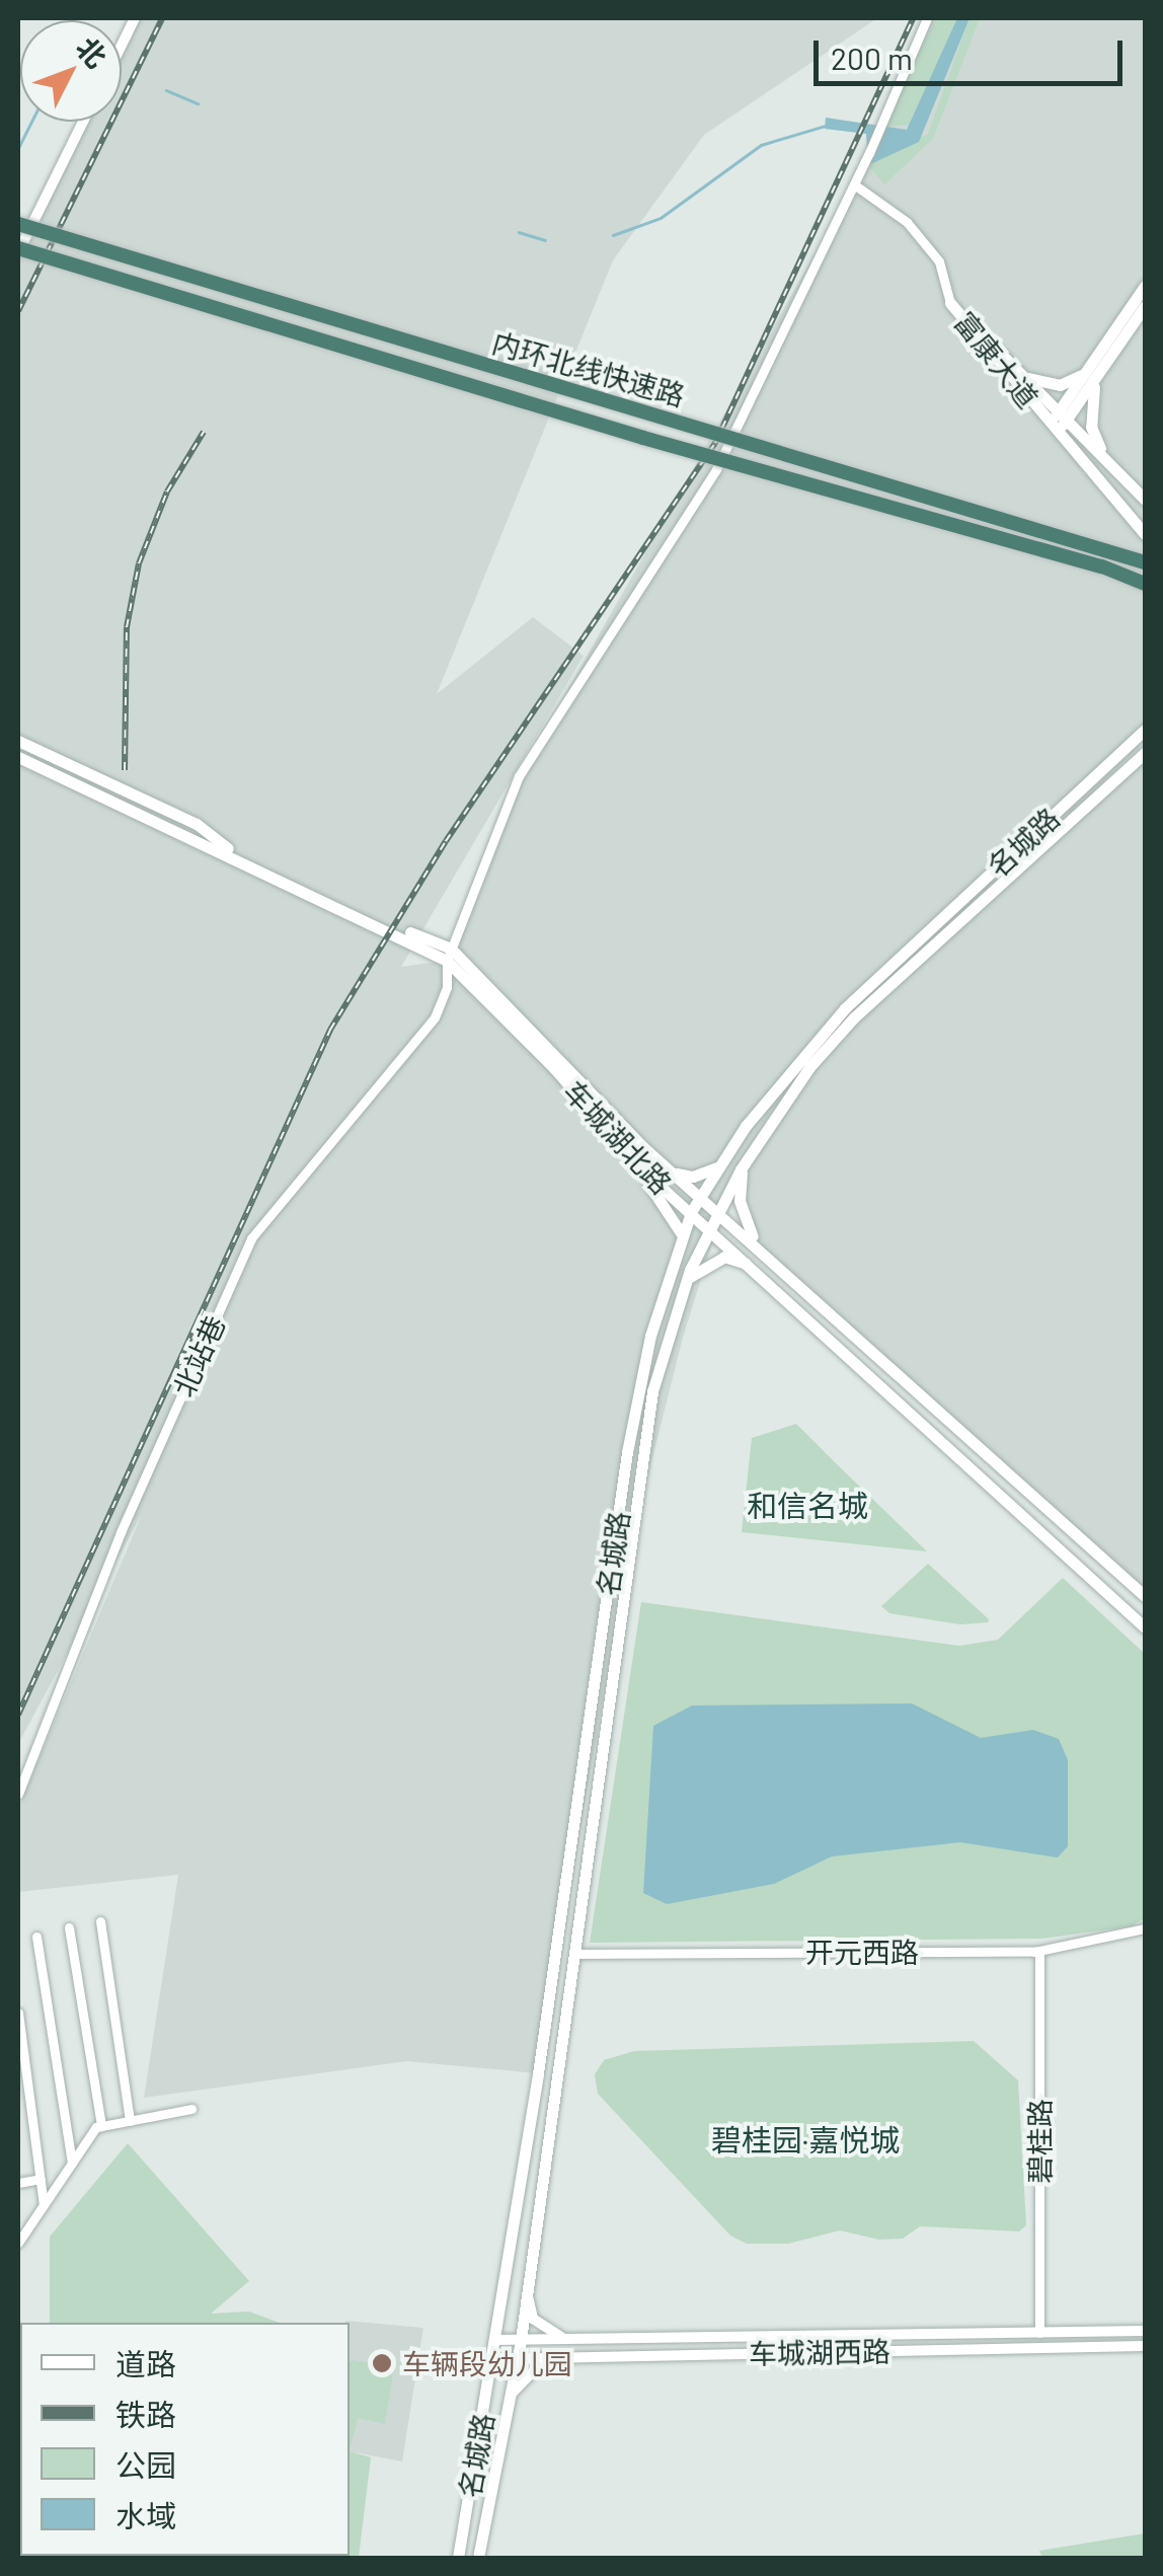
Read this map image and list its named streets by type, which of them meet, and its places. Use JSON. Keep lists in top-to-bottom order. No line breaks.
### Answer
{"streets":{"highway":["内环北线快速路"],"main road":["富康大道","名城路","车城湖北路"],"street":["北站巷","开元西路","碧桂路","车城湖西路"]},"crossings":[["名城路","车城湖北路"],["名城路","开元西路"],["名城路","车城湖西路"],["车城湖北路","北站巷"],["开元西路","碧桂路"],["碧桂路","车城湖西路"]],"districts":["和信名城","碧桂园·嘉悦城"],"places":["车辆段幼儿园"],"legend":["道路","铁路","公园","水域"],"scale_bar":"200 m","north":"top right"}
